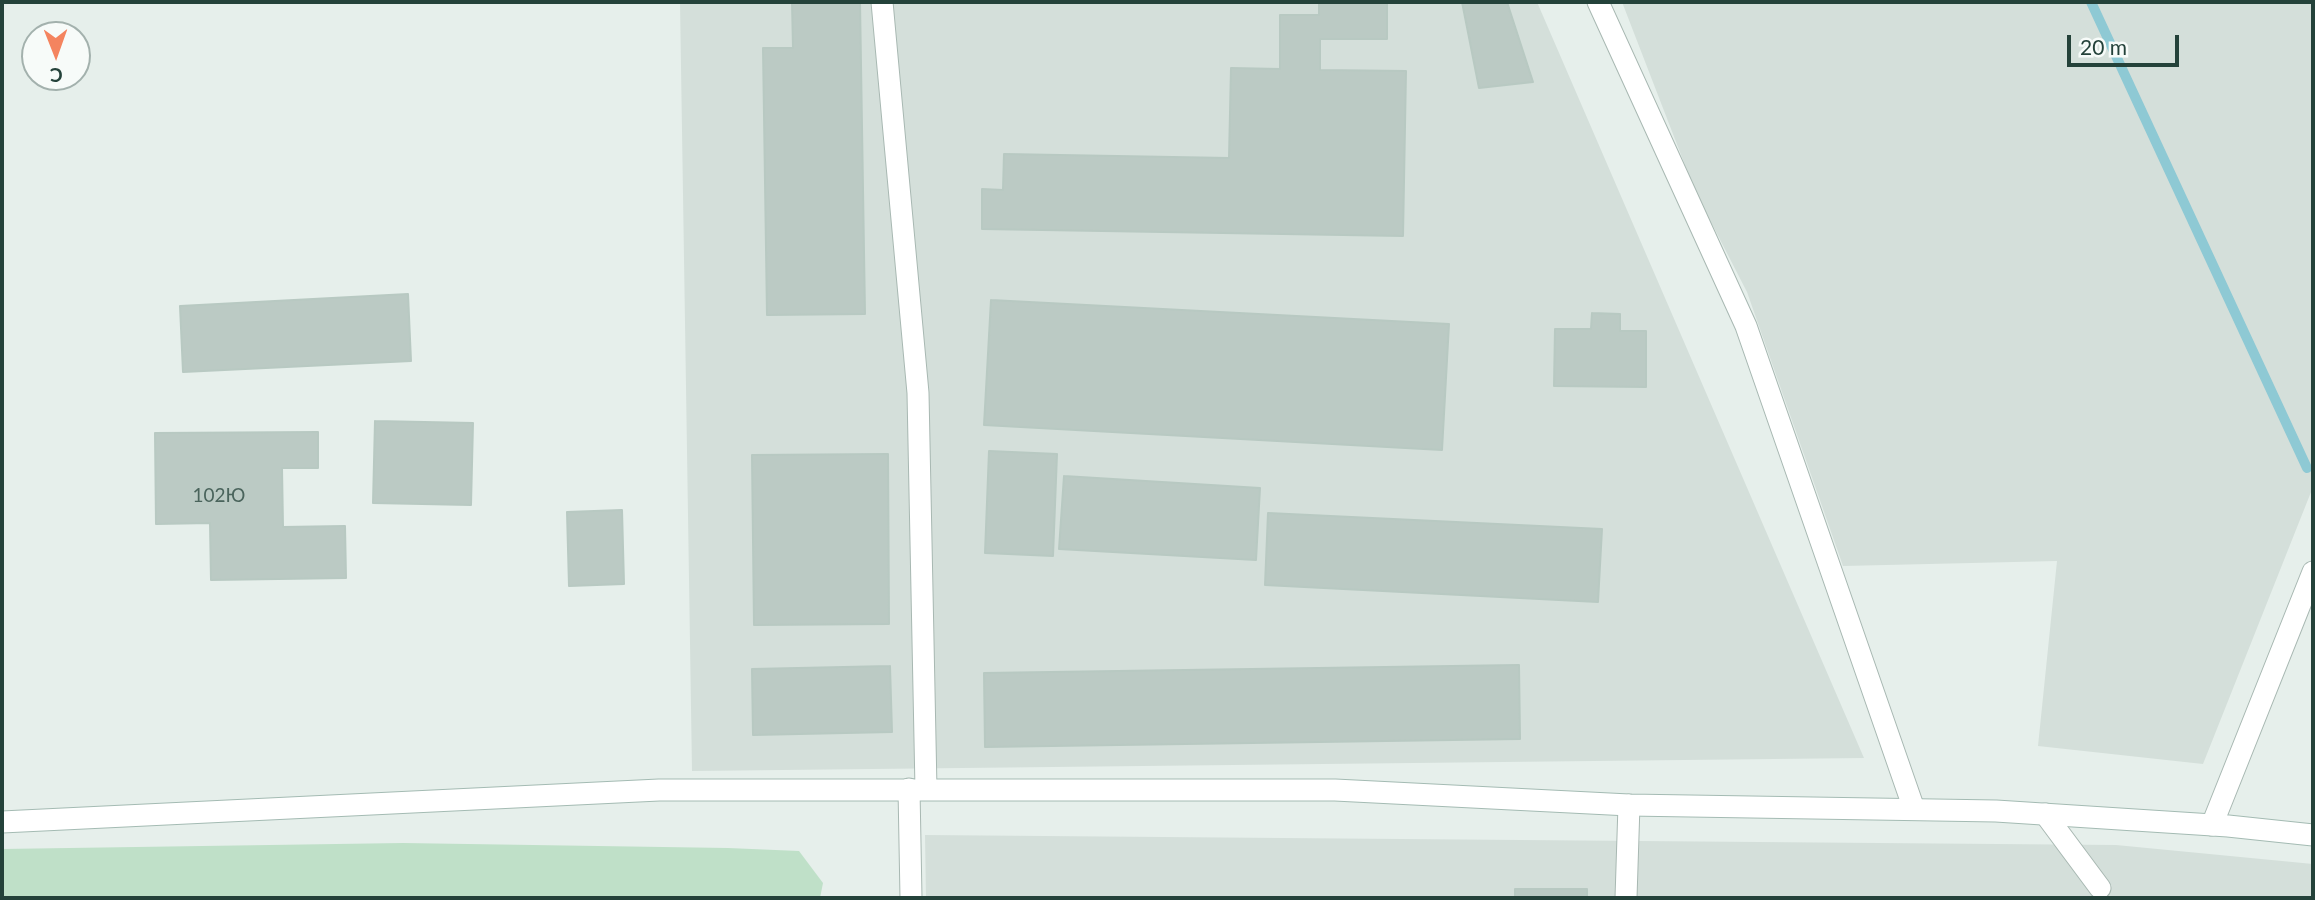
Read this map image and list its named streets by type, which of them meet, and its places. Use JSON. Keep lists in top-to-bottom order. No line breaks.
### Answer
{"house_numbers":["102Ю"],"scale_bar":"20 m","north":"bottom"}
